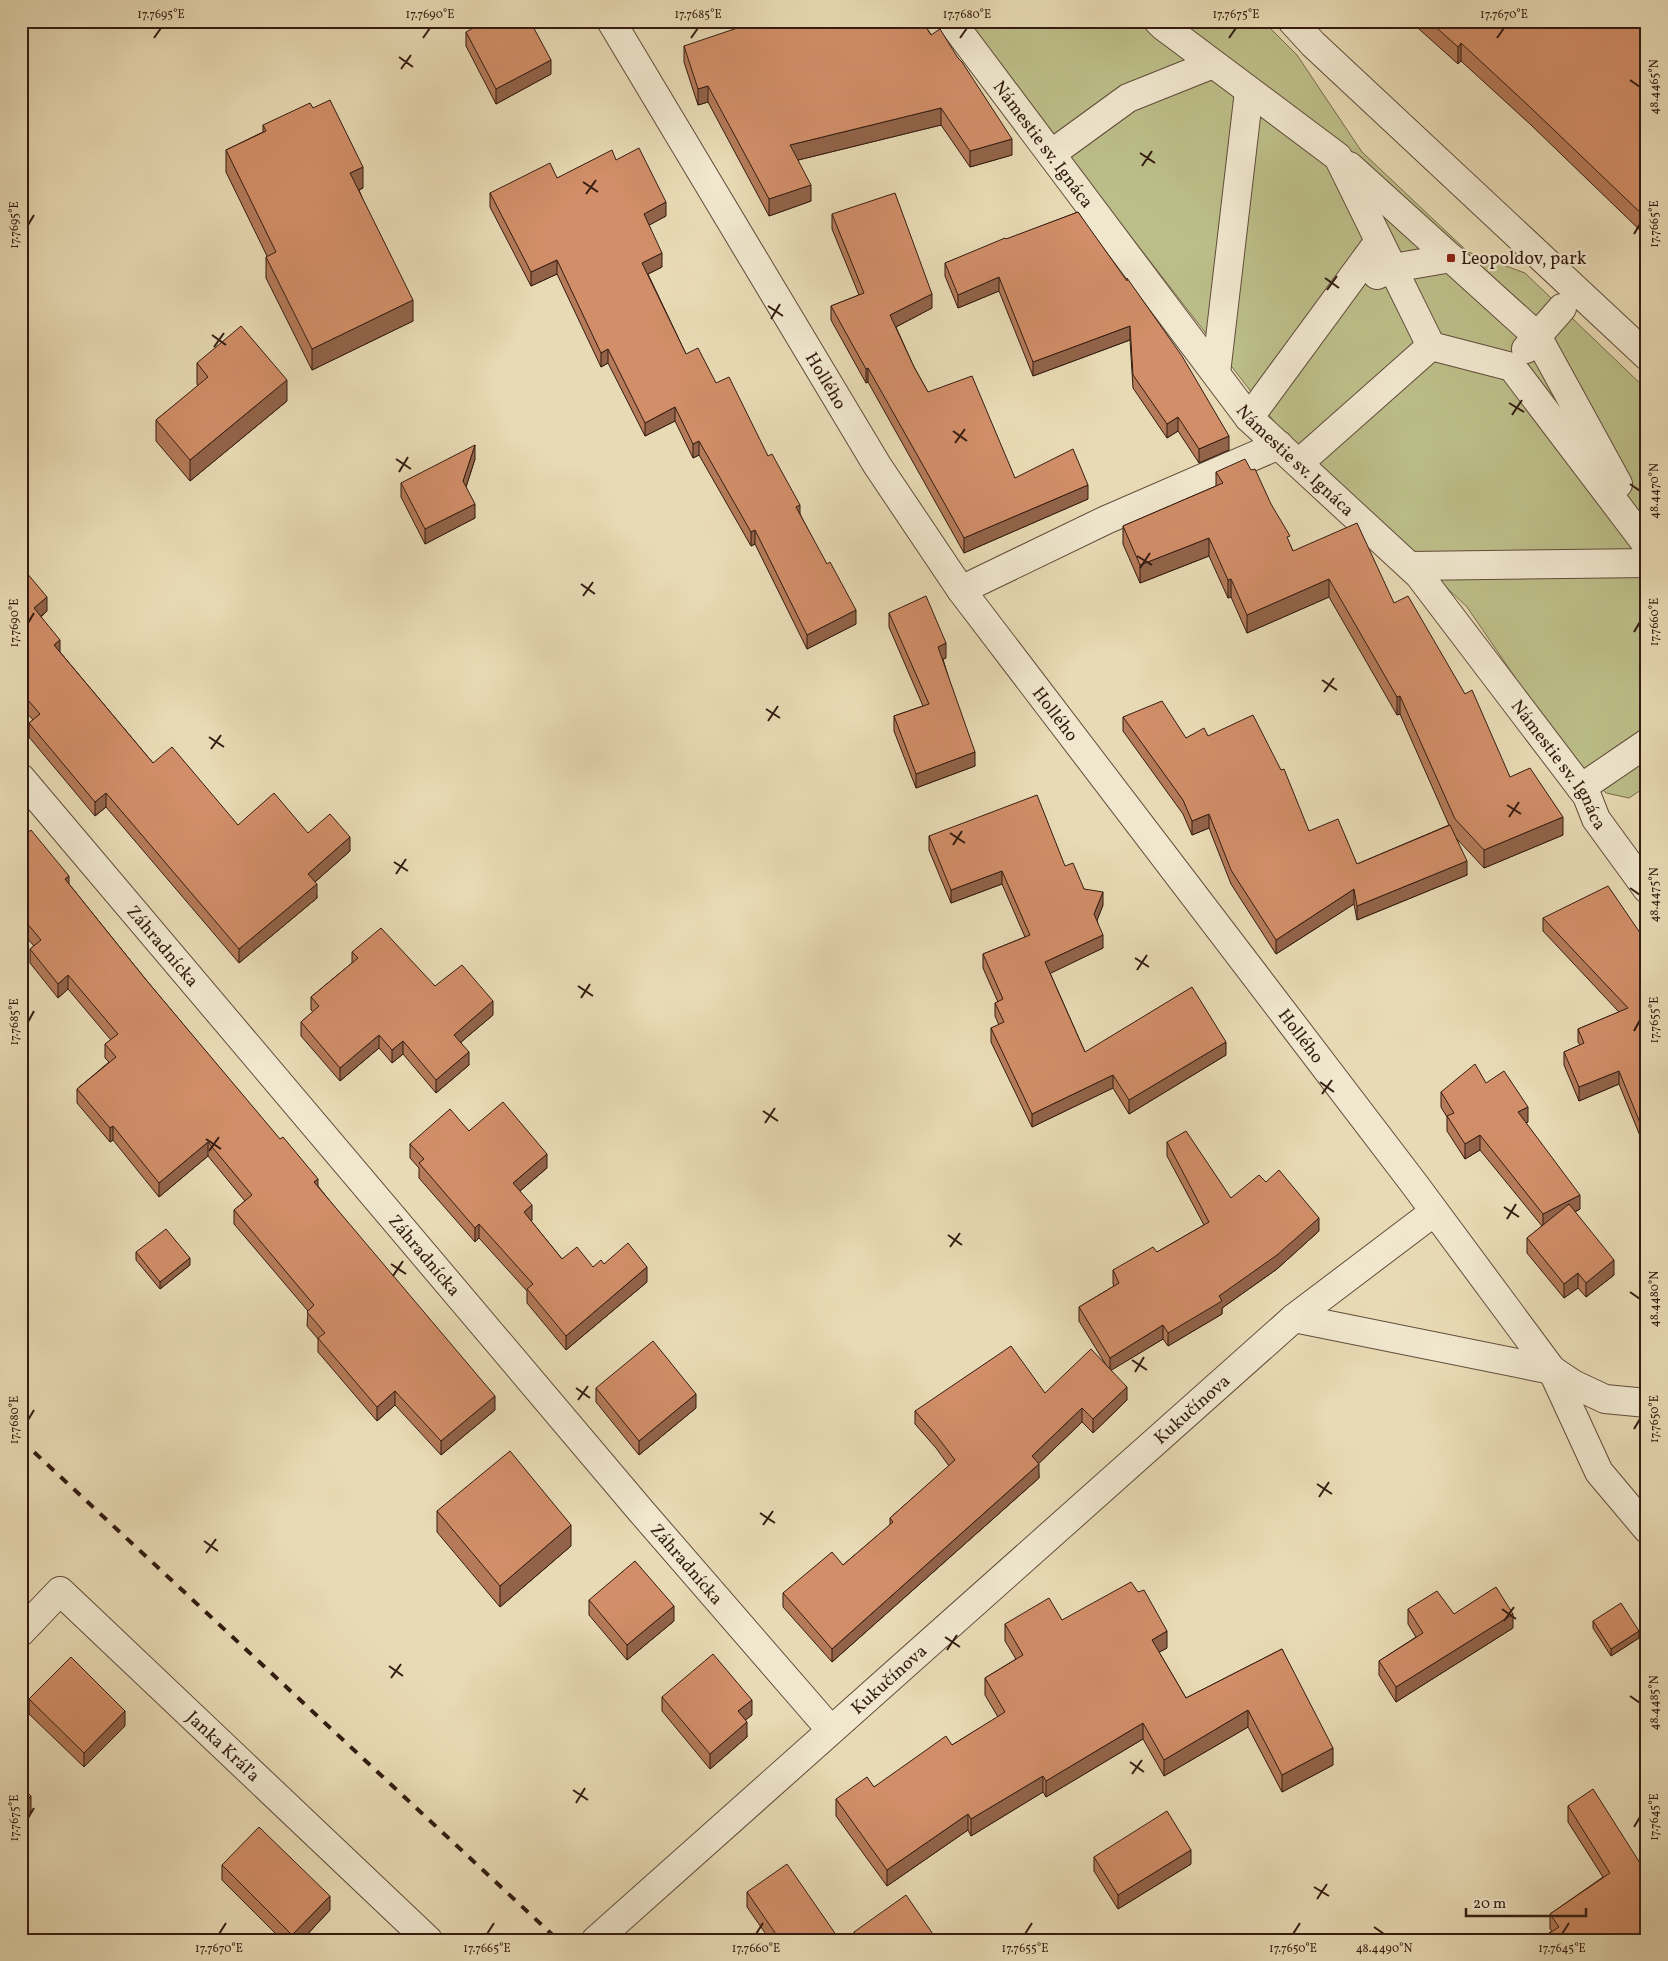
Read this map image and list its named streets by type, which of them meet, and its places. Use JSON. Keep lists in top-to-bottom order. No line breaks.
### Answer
{"streets":{"street":["Námestie sv. Ignáca","Hollého","Záhradnícka","Kukučínova","Janka Kráľa"]},"crossings":[["Hollého","Kukučínova"],["Záhradnícka","Kukučínova"]],"places":{"transit":["Leopoldov, park"]},"scale_bar":"20 m","coordinates":["17.7695°E","17.7690°E","17.7685°E","17.7680°E","17.7675°E","17.7670°E","48.4465°N","17.7665°E","48.4470°N","17.7660°E","48.4475°N","17.7655°E","48.4480°N","17.7650°E","48.4485°N","17.7645°E","48.4490°N"]}
